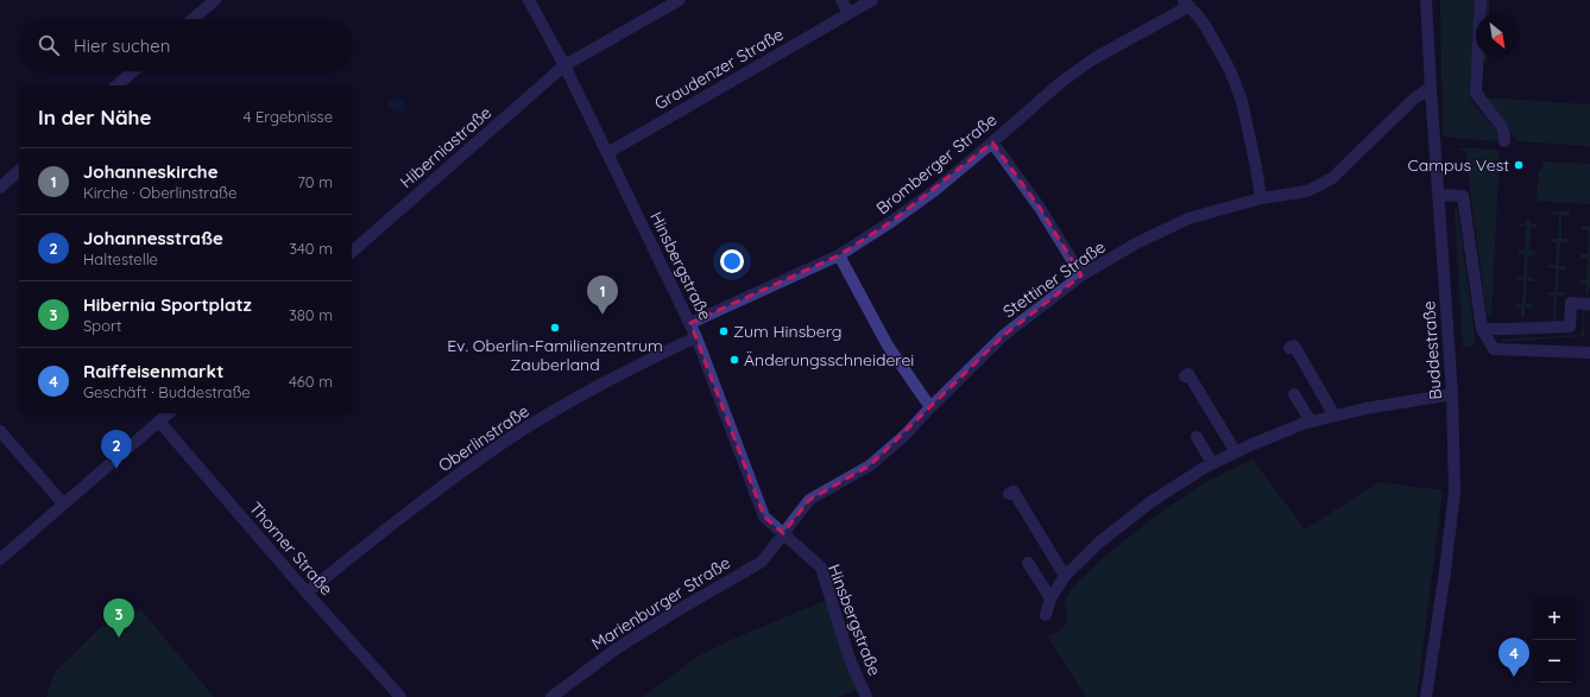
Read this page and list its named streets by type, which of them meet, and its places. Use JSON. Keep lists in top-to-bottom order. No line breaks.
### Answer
{"streets":{"street":["Graudenzer Straße","Hiberniastraße","Bromberger Straße","Hinsbergstraße","Stettiner Straße","Buddestraße","Oberlinstraße","Thorner Straße","Marienburger Straße"]},"crossings":[["Graudenzer Straße","Hinsbergstraße"],["Hiberniastraße","Hinsbergstraße"],["Bromberger Straße","Hinsbergstraße"],["Hinsbergstraße","Stettiner Straße"],["Hinsbergstraße","Oberlinstraße"],["Hinsbergstraße","Marienburger Straße"],["Stettiner Straße","Buddestraße"],["Stettiner Straße","Marienburger Straße"],["Oberlinstraße","Thorner Straße"]],"places":["Campus Vest","Ev. Oberlin-Familienzentrum Zauberland","Zum Hinsberg","Änderungsschneiderei"],"north":"bottom right","page":{"search":"Hier suchen","heading":["In der Nähe","4 Ergebnisse"],"list":[{"mark":"1","name":"Johanneskirche","note":"Kirche · Oberlinstraße","value":"70 m"},{"mark":"2","name":"Johannesstraße","note":"Haltestelle","value":"340 m"},{"mark":"3","name":"Hibernia Sportplatz","note":"Sport","value":"380 m"},{"mark":"4","name":"Raiffeisenmarkt","note":"Geschäft · Buddestraße","value":"460 m"}],"pins":["1","2","3","4"],"map_buttons":["+","−"]}}
